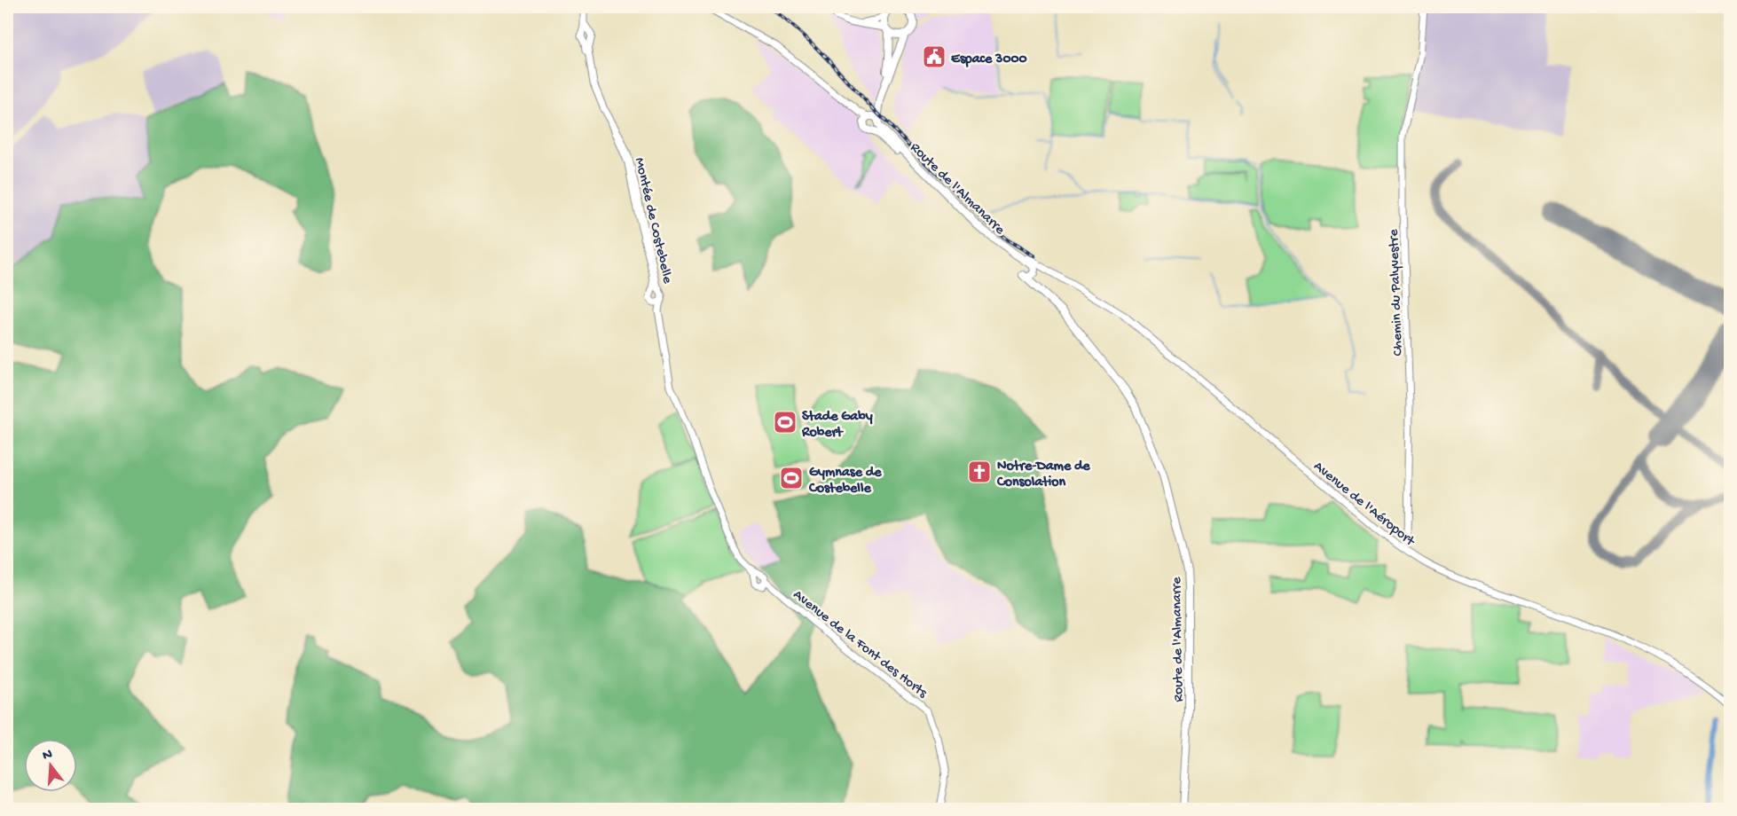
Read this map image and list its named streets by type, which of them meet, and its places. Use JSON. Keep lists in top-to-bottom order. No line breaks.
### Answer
{"streets":{"main road":["Route de l'Almanarre","Montée de Costebelle","Chemin du Palyvestre","Avenue de l'Aéroport","Avenue de la Font des Horts"]},"crossings":[["Route de l'Almanarre","Avenue de l'Aéroport"],["Chemin du Palyvestre","Avenue de l'Aéroport"]],"places":{"public building":["Espace 3000"],"sports":["Stade Gaby Robert","Gymnase de Costebelle"],"church":["Notre-Dame de Consolation"]},"north":"top"}
